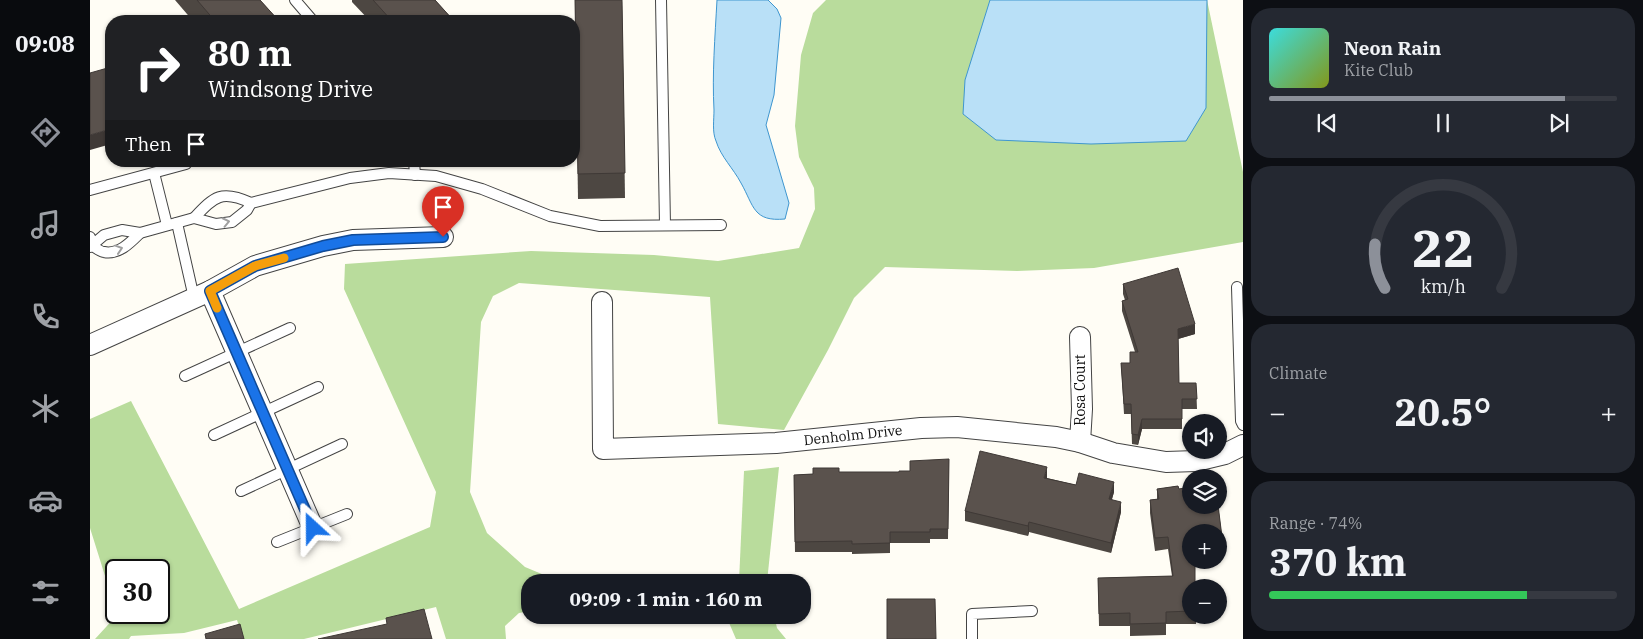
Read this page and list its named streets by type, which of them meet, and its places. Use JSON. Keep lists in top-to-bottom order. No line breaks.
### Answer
{"streets":{"street":["Rosa Court","Denholm Drive"]},"crossings":[["Rosa Court","Denholm Drive"]],"page":{"tabs":"09:08","turn":["80 m","Windsong Drive"],"song":["Neon Rain","Kite Club"],"then":"Then","tile":["Climate",["Range · 74%","370 km"]],"heat":["−","20.5°","+"],"map_buttons":["+","−"],"limit":"30","trip":"09:09 · 1 min · 160 m","gauge":["22","km/h"]}}
